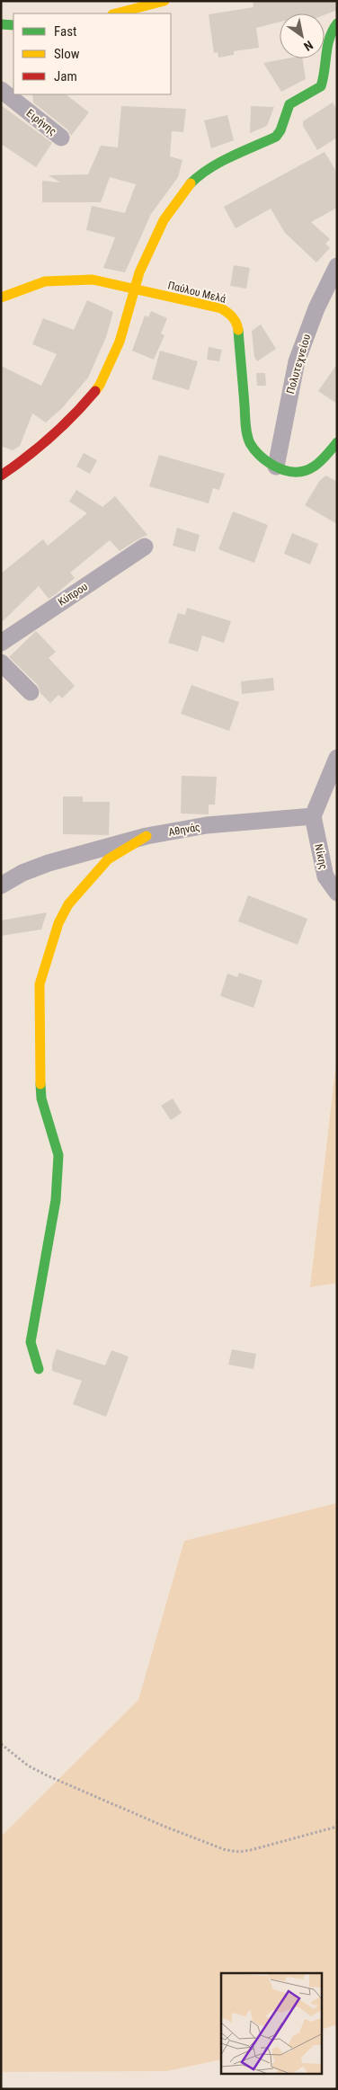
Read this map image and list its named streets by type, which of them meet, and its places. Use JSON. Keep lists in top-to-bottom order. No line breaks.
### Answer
{"streets":{"street":["Ειρήνης","Παύλου Μελά","Πολυτεχνείου","Κύπρου","Αθηνάς","Νίκης"]},"crossings":[["Παύλου Μελά","Πολυτεχνείου"],["Αθηνάς","Νίκης"]],"legend":["Fast","Slow","Jam"],"north":"bottom right"}
